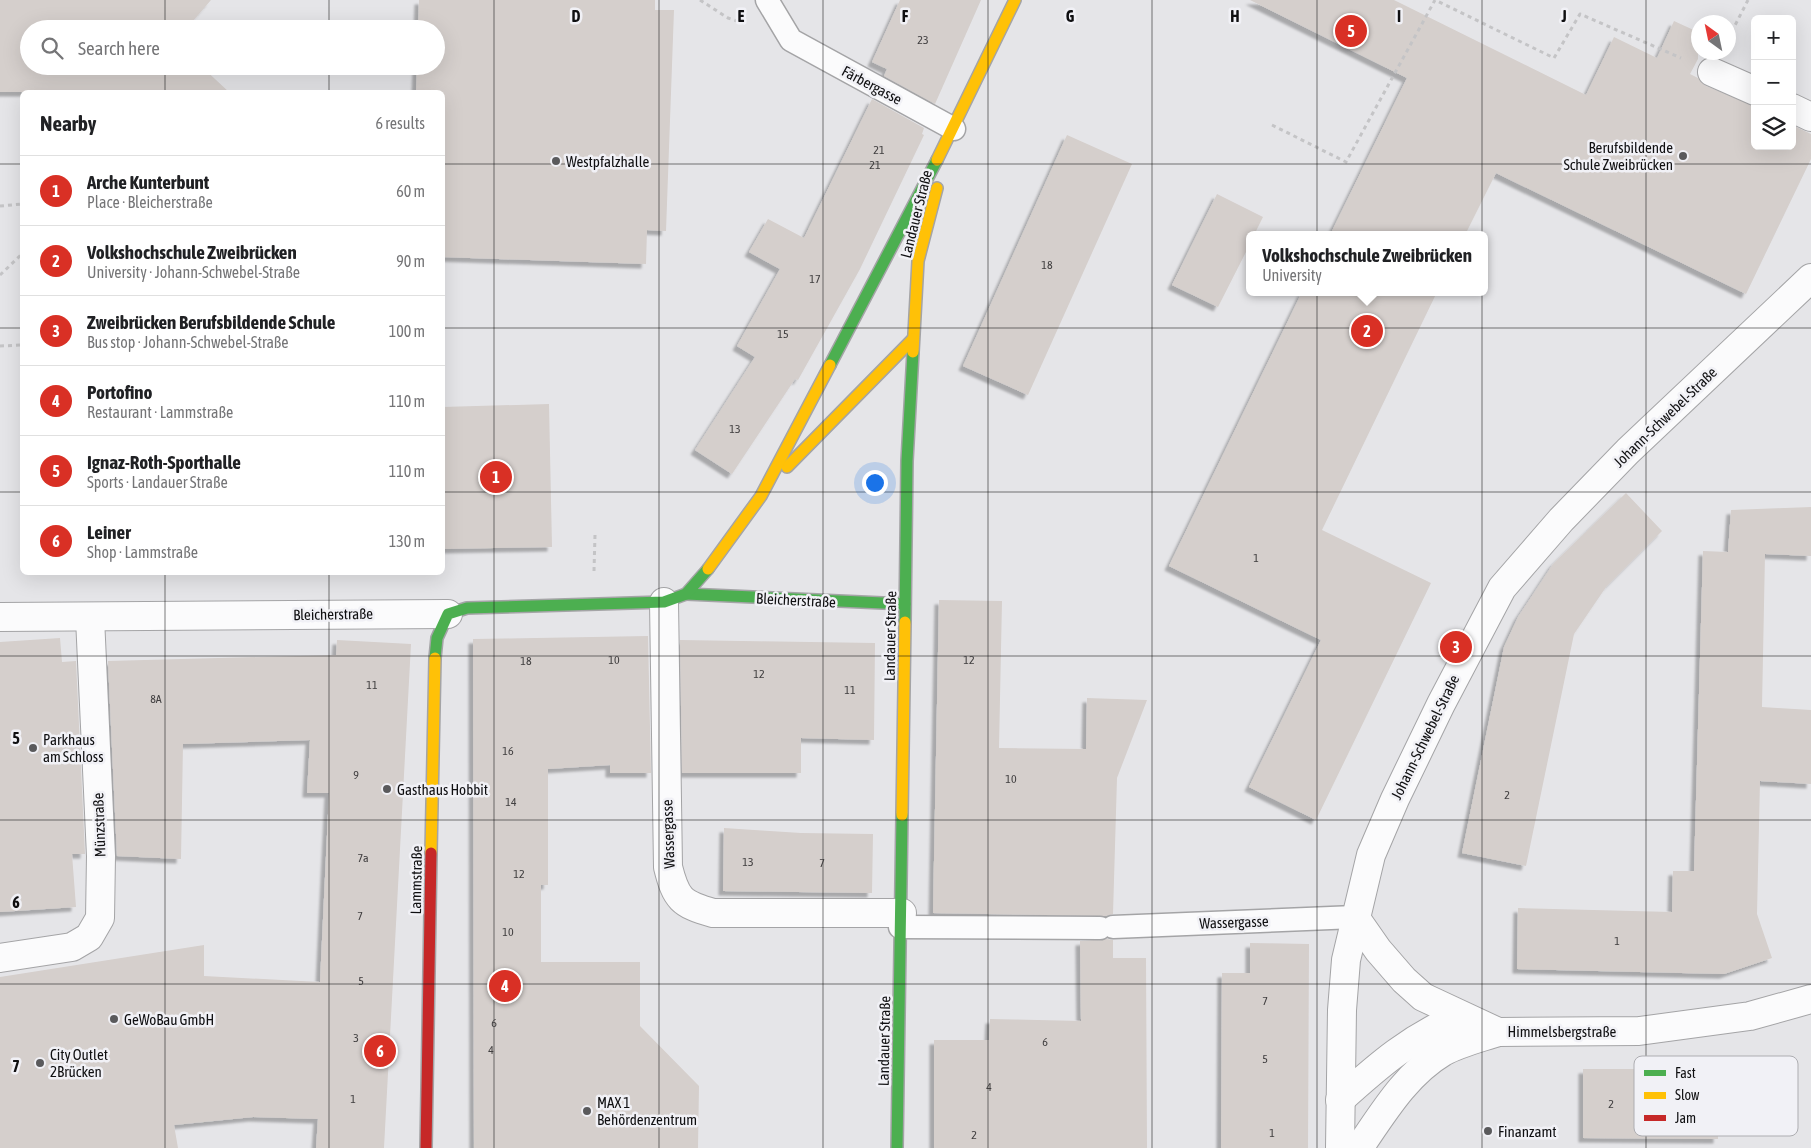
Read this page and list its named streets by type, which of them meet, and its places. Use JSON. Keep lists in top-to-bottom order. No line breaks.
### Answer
{"streets":{"main road":["Landauer Straße","Bleicherstraße","Lammstraße"],"street":["Johann-Schwebel-Straße","Münzstraße","Wassergasse","Himmelsbergstraße"],"lane":["Färbergasse"]},"crossings":[["Färbergasse","Landauer Straße"],["Landauer Straße","Bleicherstraße"],["Landauer Straße","Wassergasse"],["Johann-Schwebel-Straße","Wassergasse"],["Johann-Schwebel-Straße","Himmelsbergstraße"],["Bleicherstraße","Münzstraße"],["Bleicherstraße","Wassergasse"],["Bleicherstraße","Lammstraße"],["Wassergasse","Himmelsbergstraße"]],"places":["Berufsbildende Schule Zweibrücken","Westpfalzhalle","Parkhaus am Schloss","Gasthaus Hobbit","GeWoBau GmbH","City Outlet 2Brücken","MAX 1 Behördenzentrum","Finanzamt"],"house_numbers":["23","21","21","18","17","15","13","1","10","12","18","12","11","11","8A","16","9","10","2","14","7a","13","7","12","7","10","1","5","7","6","3","6","4","5","4","1","2","1","2"],"legend":["Fast","Slow","Jam"],"north":"top left","page":{"pins":["5","2","1","3","4","6"],"map_buttons":["+","−"],"search":"Search here","heading":["Nearby","6 results"],"list":[{"mark":"1","name":"Arche Kunterbunt","note":"Place · Bleicherstraße","value":"60 m"},{"mark":"2","name":"Volkshochschule Zweibrücken","note":"University · Johann-Schwebel-Straße","value":"90 m"},{"mark":"3","name":"Zweibrücken Berufsbildende Schule","note":"Bus stop · Johann-Schwebel-Straße","value":"100 m"},{"mark":"4","name":"Portofino","note":"Restaurant · Lammstraße","value":"110 m"},{"mark":"5","name":"Ignaz-Roth-Sporthalle","note":"Sports · Landauer Straße","value":"110 m"},{"mark":"6","name":"Leiner","note":"Shop · Lammstraße","value":"130 m"}],"popup":["Volkshochschule Zweibrücken","University"]},"grid":{"columns":["D","E","F","G","H","I","J"],"rows":["5","6","7"]}}
